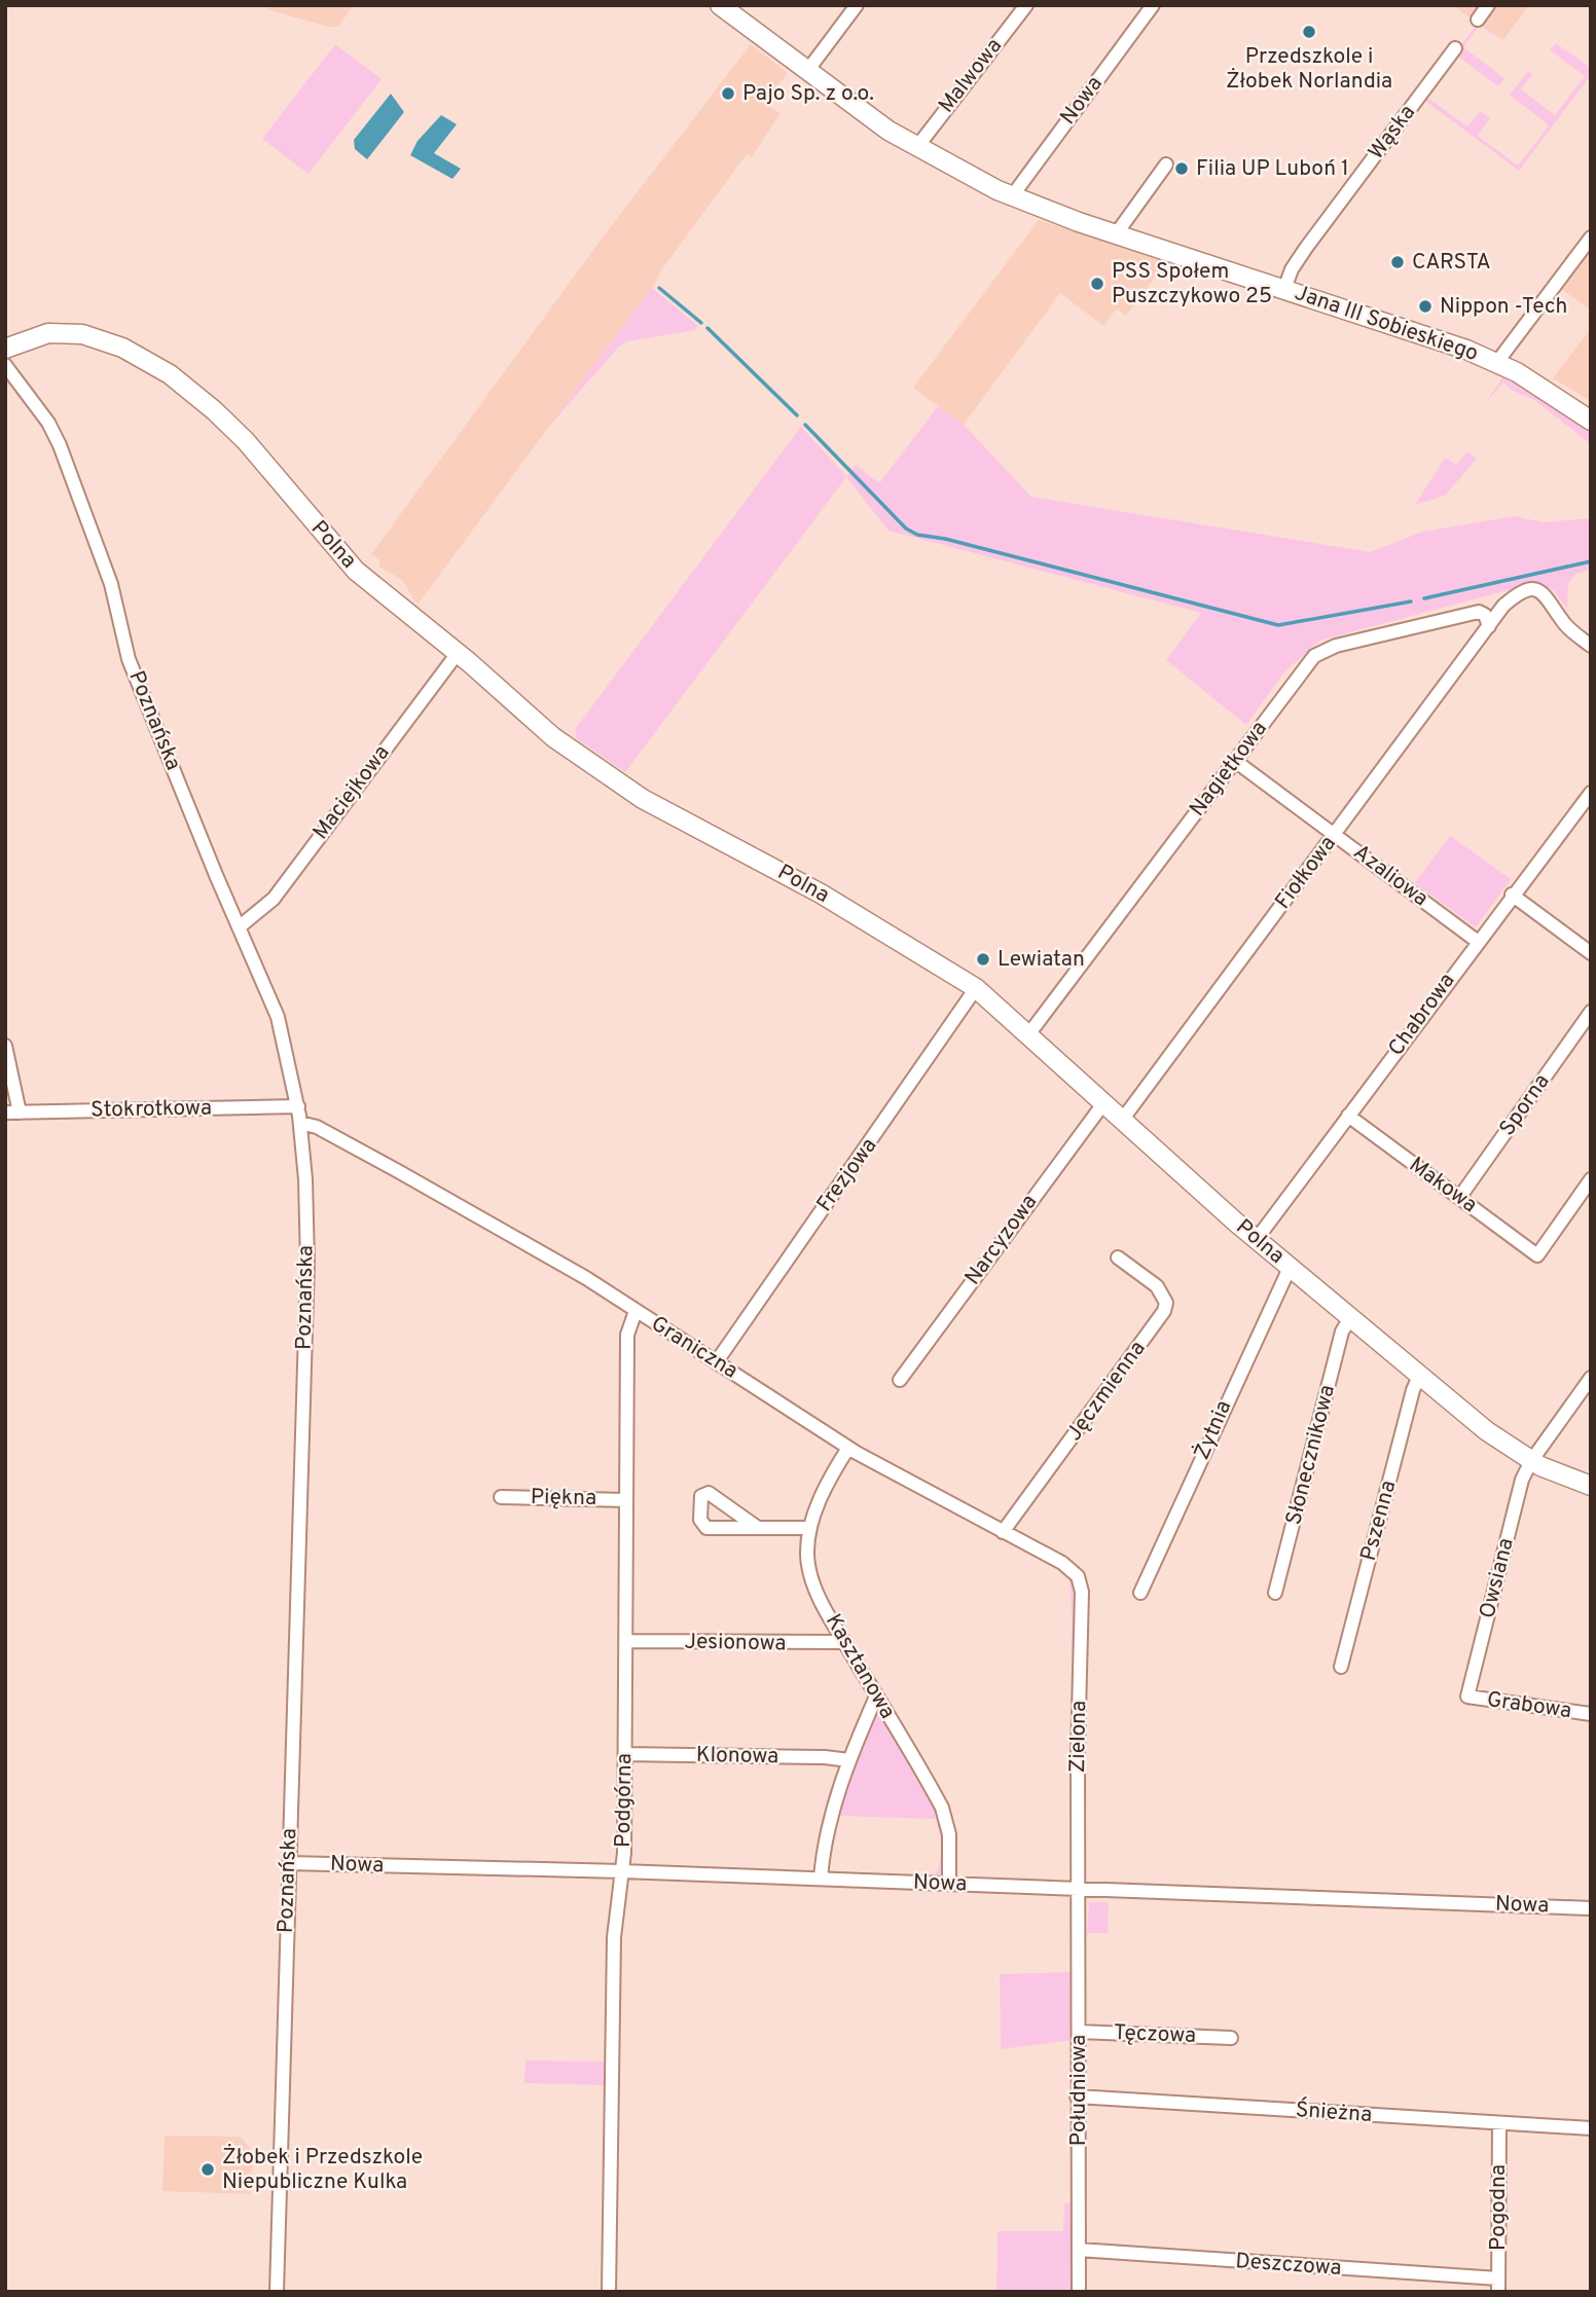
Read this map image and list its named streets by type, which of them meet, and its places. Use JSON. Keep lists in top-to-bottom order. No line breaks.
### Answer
{"streets":{"street":["Malwowa","Nowa","Wąska","Jana III Sobieskiego","Polna","Poznańska","Nagietkowa","Maciejkowa","Fiołkowa","Azaliowa","Chabrowa","Sporna","Stokrotkowa","Frezjowa","Makowa","Narcyzowa","Graniczna","Jęczmienna","Żytnia","Słonecznikowa","Piękna","Pszenna","Owsiana","Jesionowa","Kasztanowa","Grabowa","Zielona","Klonowa","Podgórna","Tęczowa","Południowa","Śnieżna","Pogodna","Deszczowa"]},"crossings":[["Malwowa","Jana III Sobieskiego"],["Nowa","Jana III Sobieskiego"],["Nowa","Poznańska"],["Nowa","Kasztanowa"],["Nowa","Zielona"],["Nowa","Podgórna"],["Nowa","Południowa"],["Wąska","Jana III Sobieskiego"],["Polna","Nagietkowa"],["Polna","Maciejkowa"],["Polna","Fiołkowa"],["Polna","Chabrowa"],["Polna","Frezjowa"],["Polna","Narcyzowa"],["Polna","Żytnia"],["Polna","Słonecznikowa"],["Polna","Pszenna"],["Polna","Owsiana"],["Poznańska","Maciejkowa"],["Poznańska","Stokrotkowa"],["Poznańska","Graniczna"],["Nagietkowa","Fiołkowa"],["Nagietkowa","Azaliowa"],["Fiołkowa","Azaliowa"],["Azaliowa","Chabrowa"],["Chabrowa","Makowa"],["Sporna","Makowa"],["Frezjowa","Graniczna"],["Graniczna","Jęczmienna"],["Graniczna","Kasztanowa"],["Graniczna","Zielona"],["Graniczna","Podgórna"],["Piękna","Podgórna"],["Owsiana","Grabowa"],["Jesionowa","Kasztanowa"],["Jesionowa","Podgórna"],["Zielona","Południowa"],["Klonowa","Podgórna"],["Tęczowa","Południowa"],["Południowa","Śnieżna"],["Południowa","Deszczowa"],["Śnieżna","Pogodna"],["Pogodna","Deszczowa"]],"places":["Przedszkole i Żłobek Norlandia","Pajo Sp. z o.o.","Filia UP Luboń 1","CARSTA","PSS Społem Puszczykowo 25","Nippon -Tech","Lewiatan","Żłobek i Przedszkole Niepubliczne Kulka"]}
